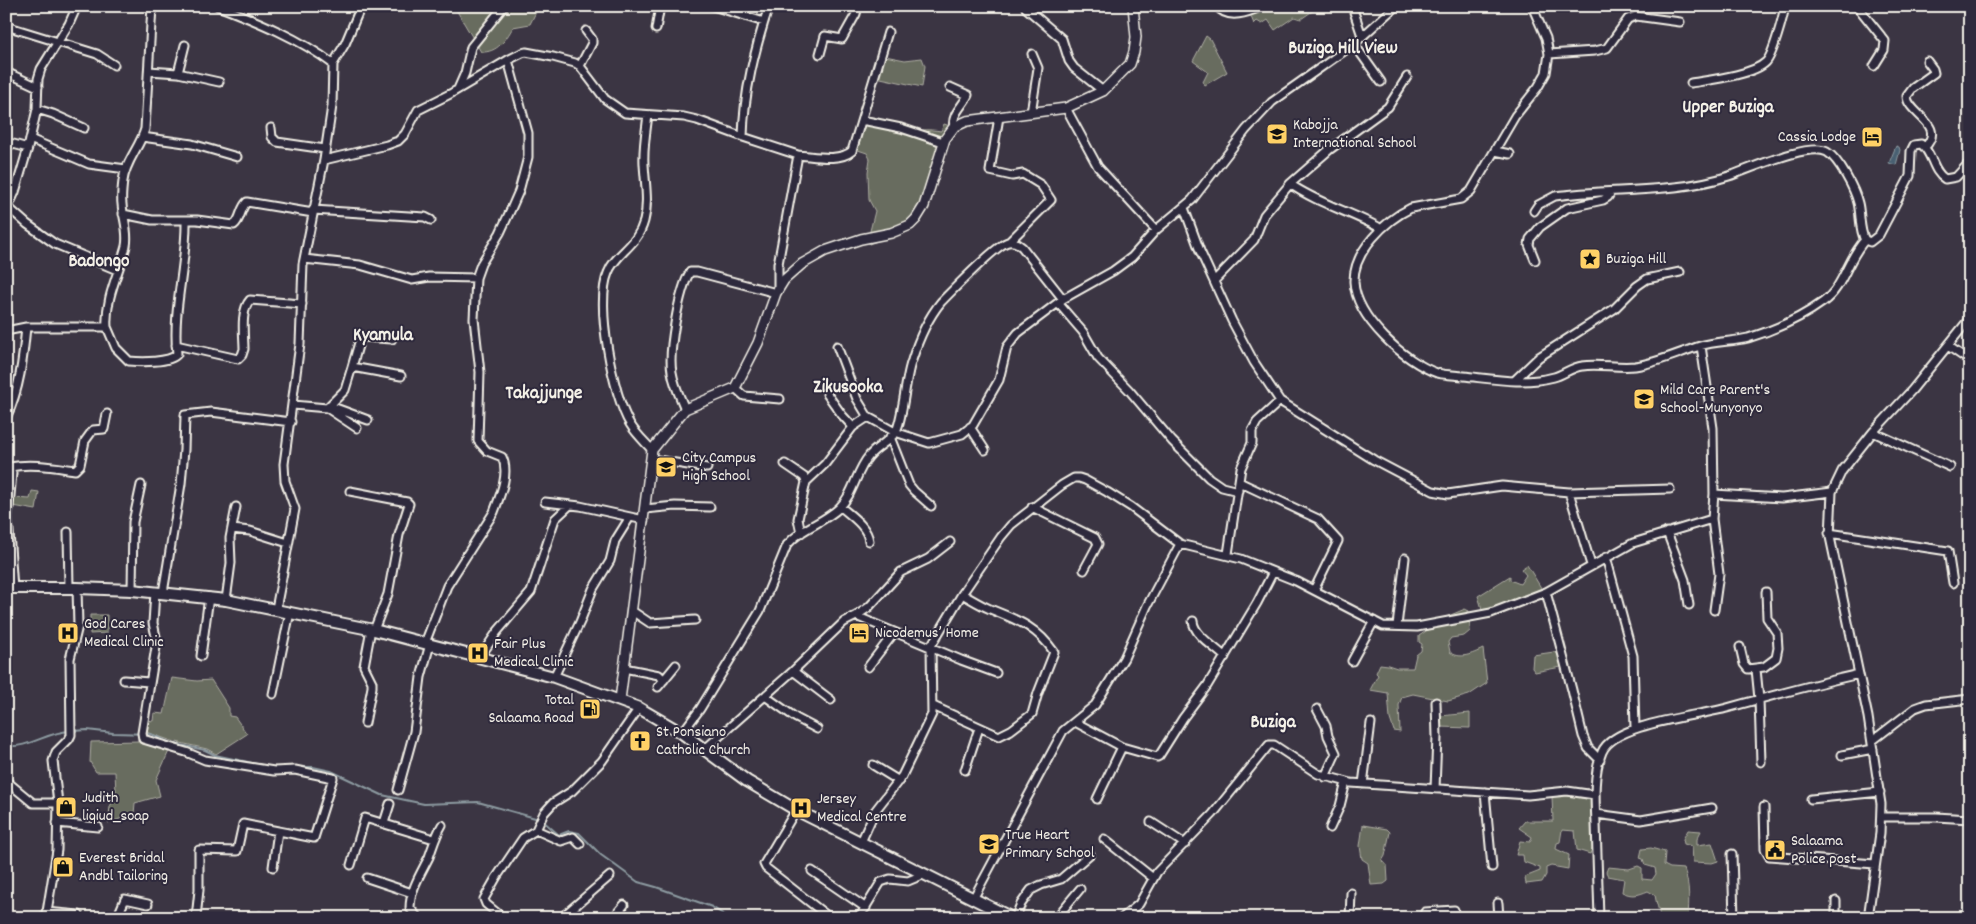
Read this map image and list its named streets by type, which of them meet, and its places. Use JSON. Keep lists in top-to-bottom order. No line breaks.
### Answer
{"districts":["Buziga Hill View","Upper Buziga","Badongo","Kyamula","Zikusooka","Takajjunge","Buziga"],"places":{"school or university":["Kabojja International School","Mild Care Parent's School-Munyonyo","City Campus High School","True Heart Primary School"],"hotel":["Cassia Lodge","Nicodemus’ Home"],"place":["Buziga Hill"],"hospital":["God Cares Medical Clinic","Fair Plus Medical Clinic","Jersey Medical Centre"],"fuel station":["Total Salaama Road"],"church":["St Ponsiano Catholic Church"],"shop":["Judith liqiud_soap","Everest Bridal Andbl Tailoring"],"public building":["Salaama Police post"]}}
